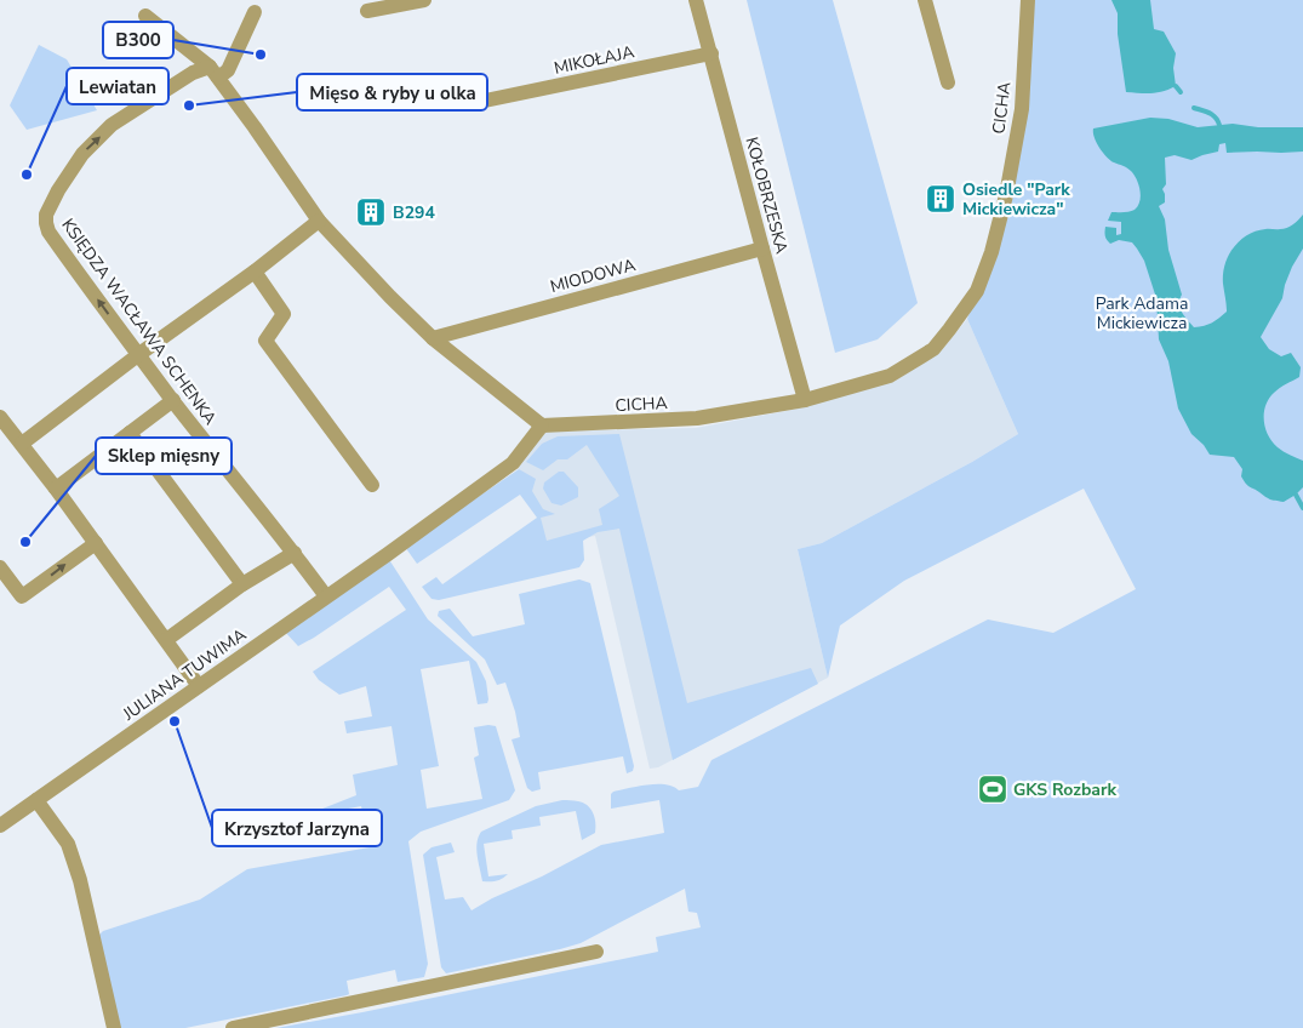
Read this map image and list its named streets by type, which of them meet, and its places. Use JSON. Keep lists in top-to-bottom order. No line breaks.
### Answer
{"streets":{"street":["MIKOŁAJA","CICHA","KOŁOBRZESKA","MIODOWA","KSIĘDZA WACŁAWA SCHENKA","JULIANA TUWIMA"]},"crossings":[["MIKOŁAJA","KOŁOBRZESKA"],["CICHA","KOŁOBRZESKA"],["CICHA","JULIANA TUWIMA"],["KOŁOBRZESKA","MIODOWA"],["KSIĘDZA WACŁAWA SCHENKA","JULIANA TUWIMA"]],"parks":["Park Adama Mickiewicza"],"places":{"other":["B300","Mięso & ryby u olka","Lewiatan","Sklep mięsny","Krzysztof Jarzyna"],"building":["Osiedle \"Park Mickiewicza\"","B294"],"sports":["GKS Rozbark"]}}
